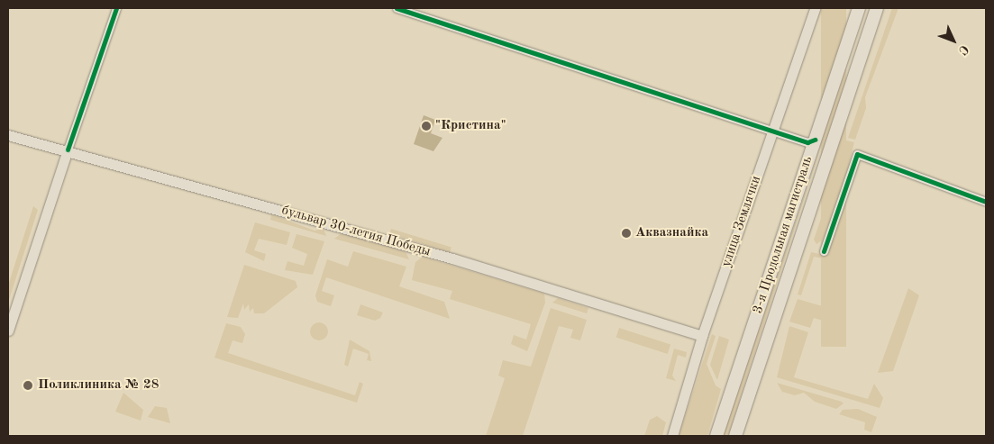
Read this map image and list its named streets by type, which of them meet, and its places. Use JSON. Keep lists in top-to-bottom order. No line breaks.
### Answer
{"streets":{"highway":["3-я Продольная магистраль"],"main road":["улица Землячки","бульвар 30-летия Победы"]},"crossings":[["улица Землячки","бульвар 30-летия Победы"]],"places":["\"Кристина\"","Аквазнайка","Поликлиника № 28"],"north":"bottom right"}
